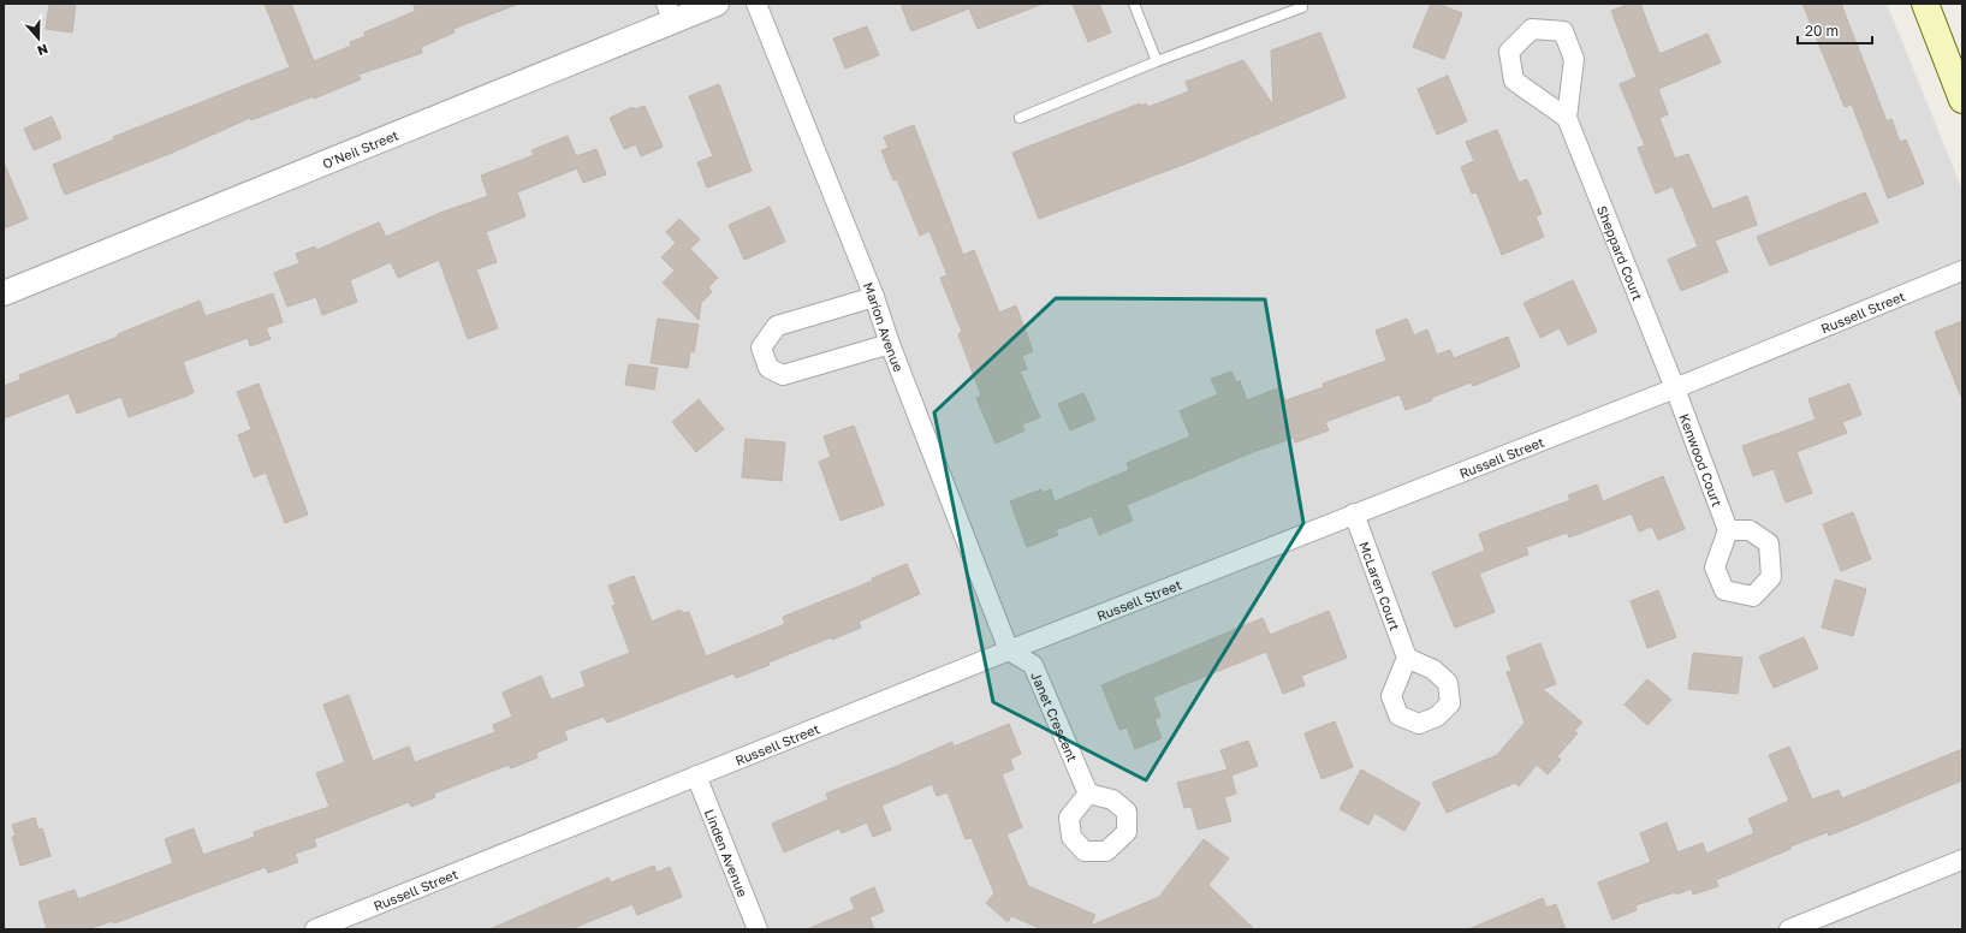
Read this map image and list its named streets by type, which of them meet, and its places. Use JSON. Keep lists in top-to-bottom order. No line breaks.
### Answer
{"streets":{"street":["O'Neil Street","Sheppard Court","Russell Street","Marion Avenue","Kenwood Court","McLaren Court","Janet Crescent","Linden Avenue"]},"crossings":[["Sheppard Court","Russell Street"],["Sheppard Court","Kenwood Court"],["Russell Street","Marion Avenue"],["Russell Street","Kenwood Court"],["Russell Street","McLaren Court"],["Russell Street","Janet Crescent"],["Russell Street","Linden Avenue"],["Marion Avenue","Janet Crescent"]],"scale_bar":"20 m","north":"bottom"}
